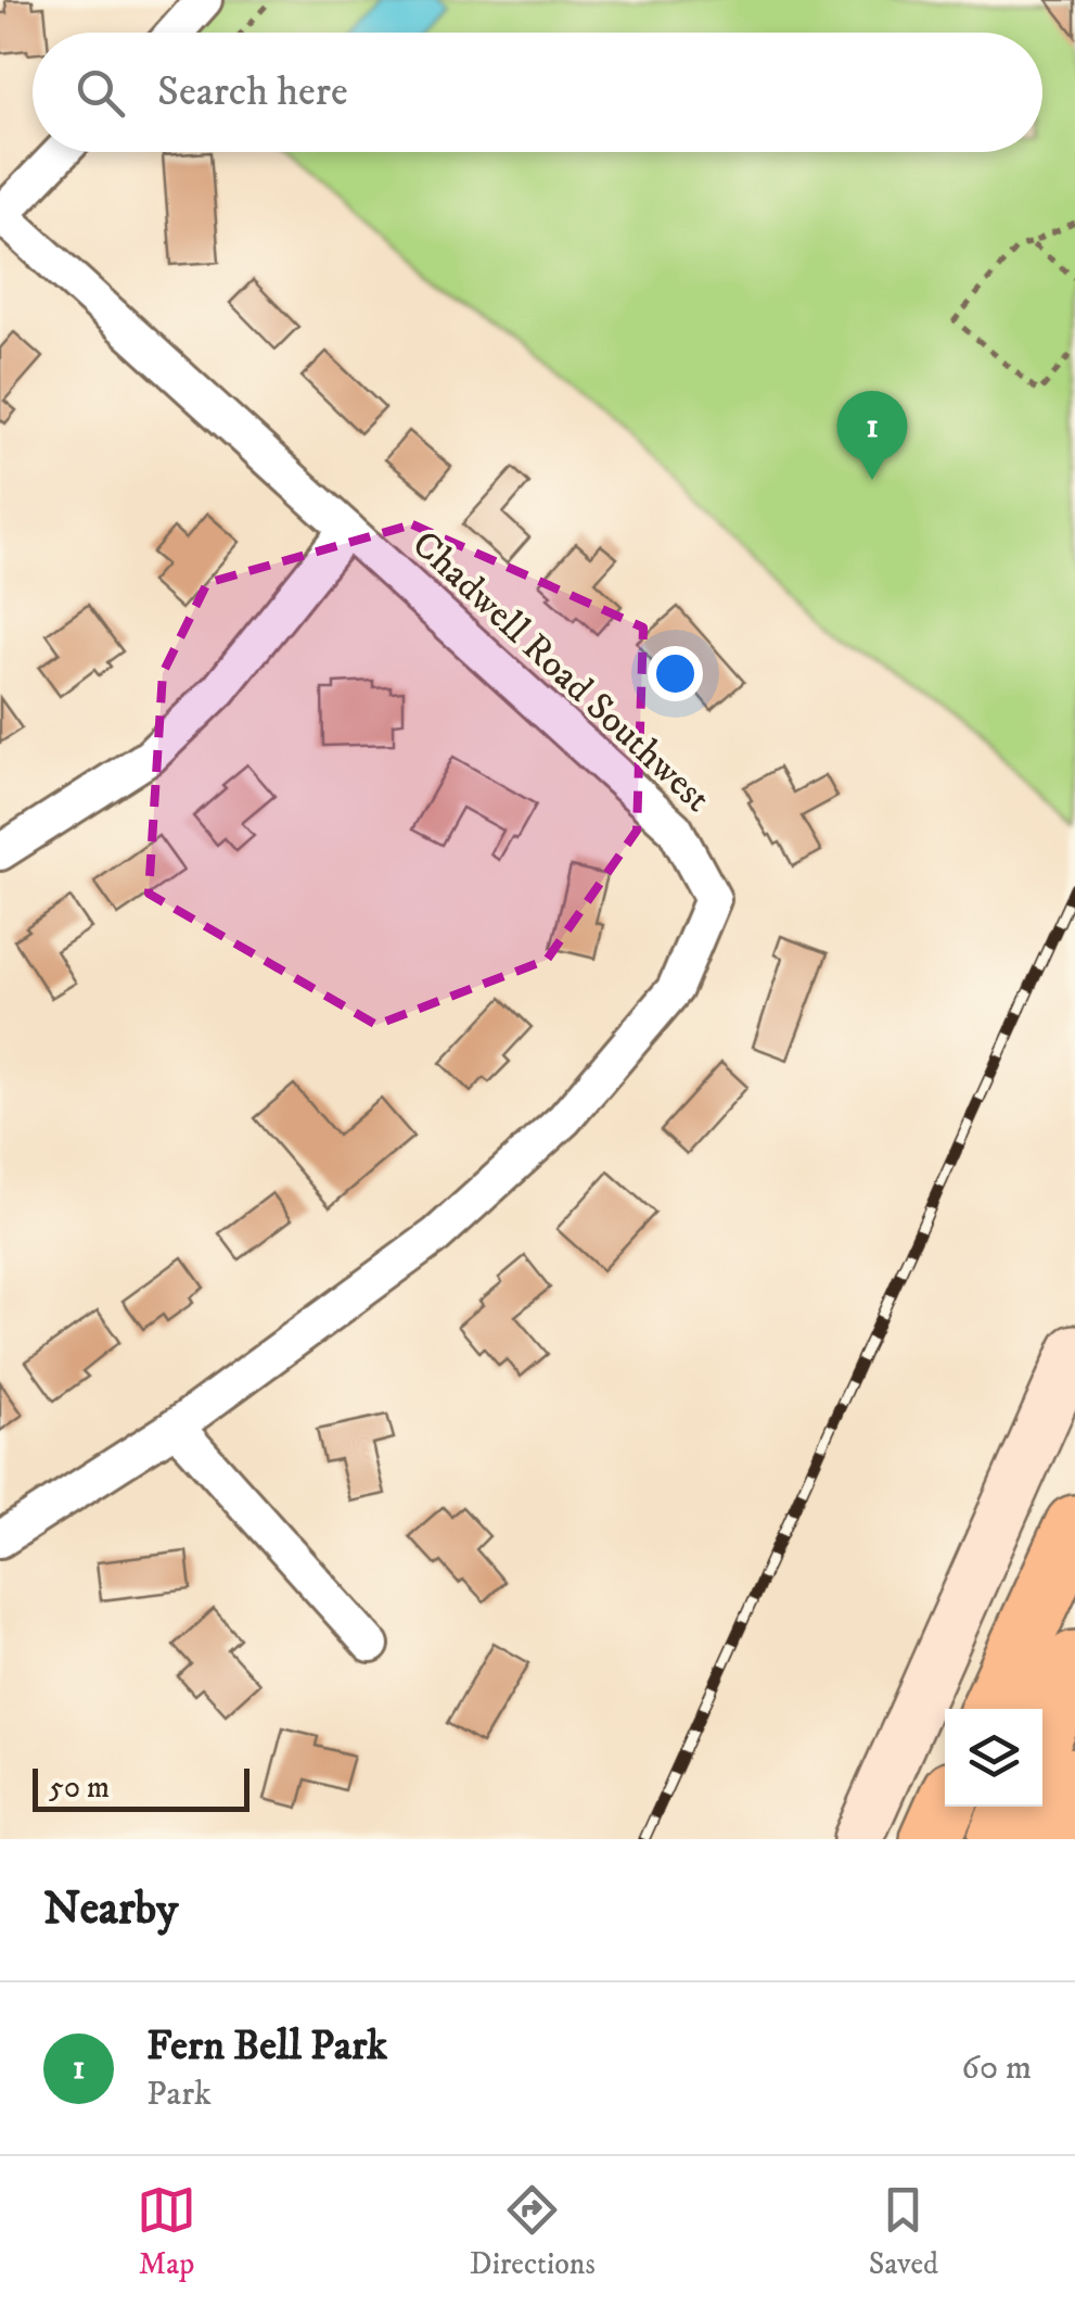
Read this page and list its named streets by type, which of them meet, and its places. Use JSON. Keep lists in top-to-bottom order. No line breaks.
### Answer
{"streets":{"street":["Chadwell Road Southwest"]},"scale_bar":"50 m","page":{"search":"Search here","pins":"1","scale":"50 m","heading":"Nearby","list":[{"mark":"1","name":"Fern Bell Park","note":"Park","value":"60 m"}],"nav":["Map","Directions","Saved"]}}
